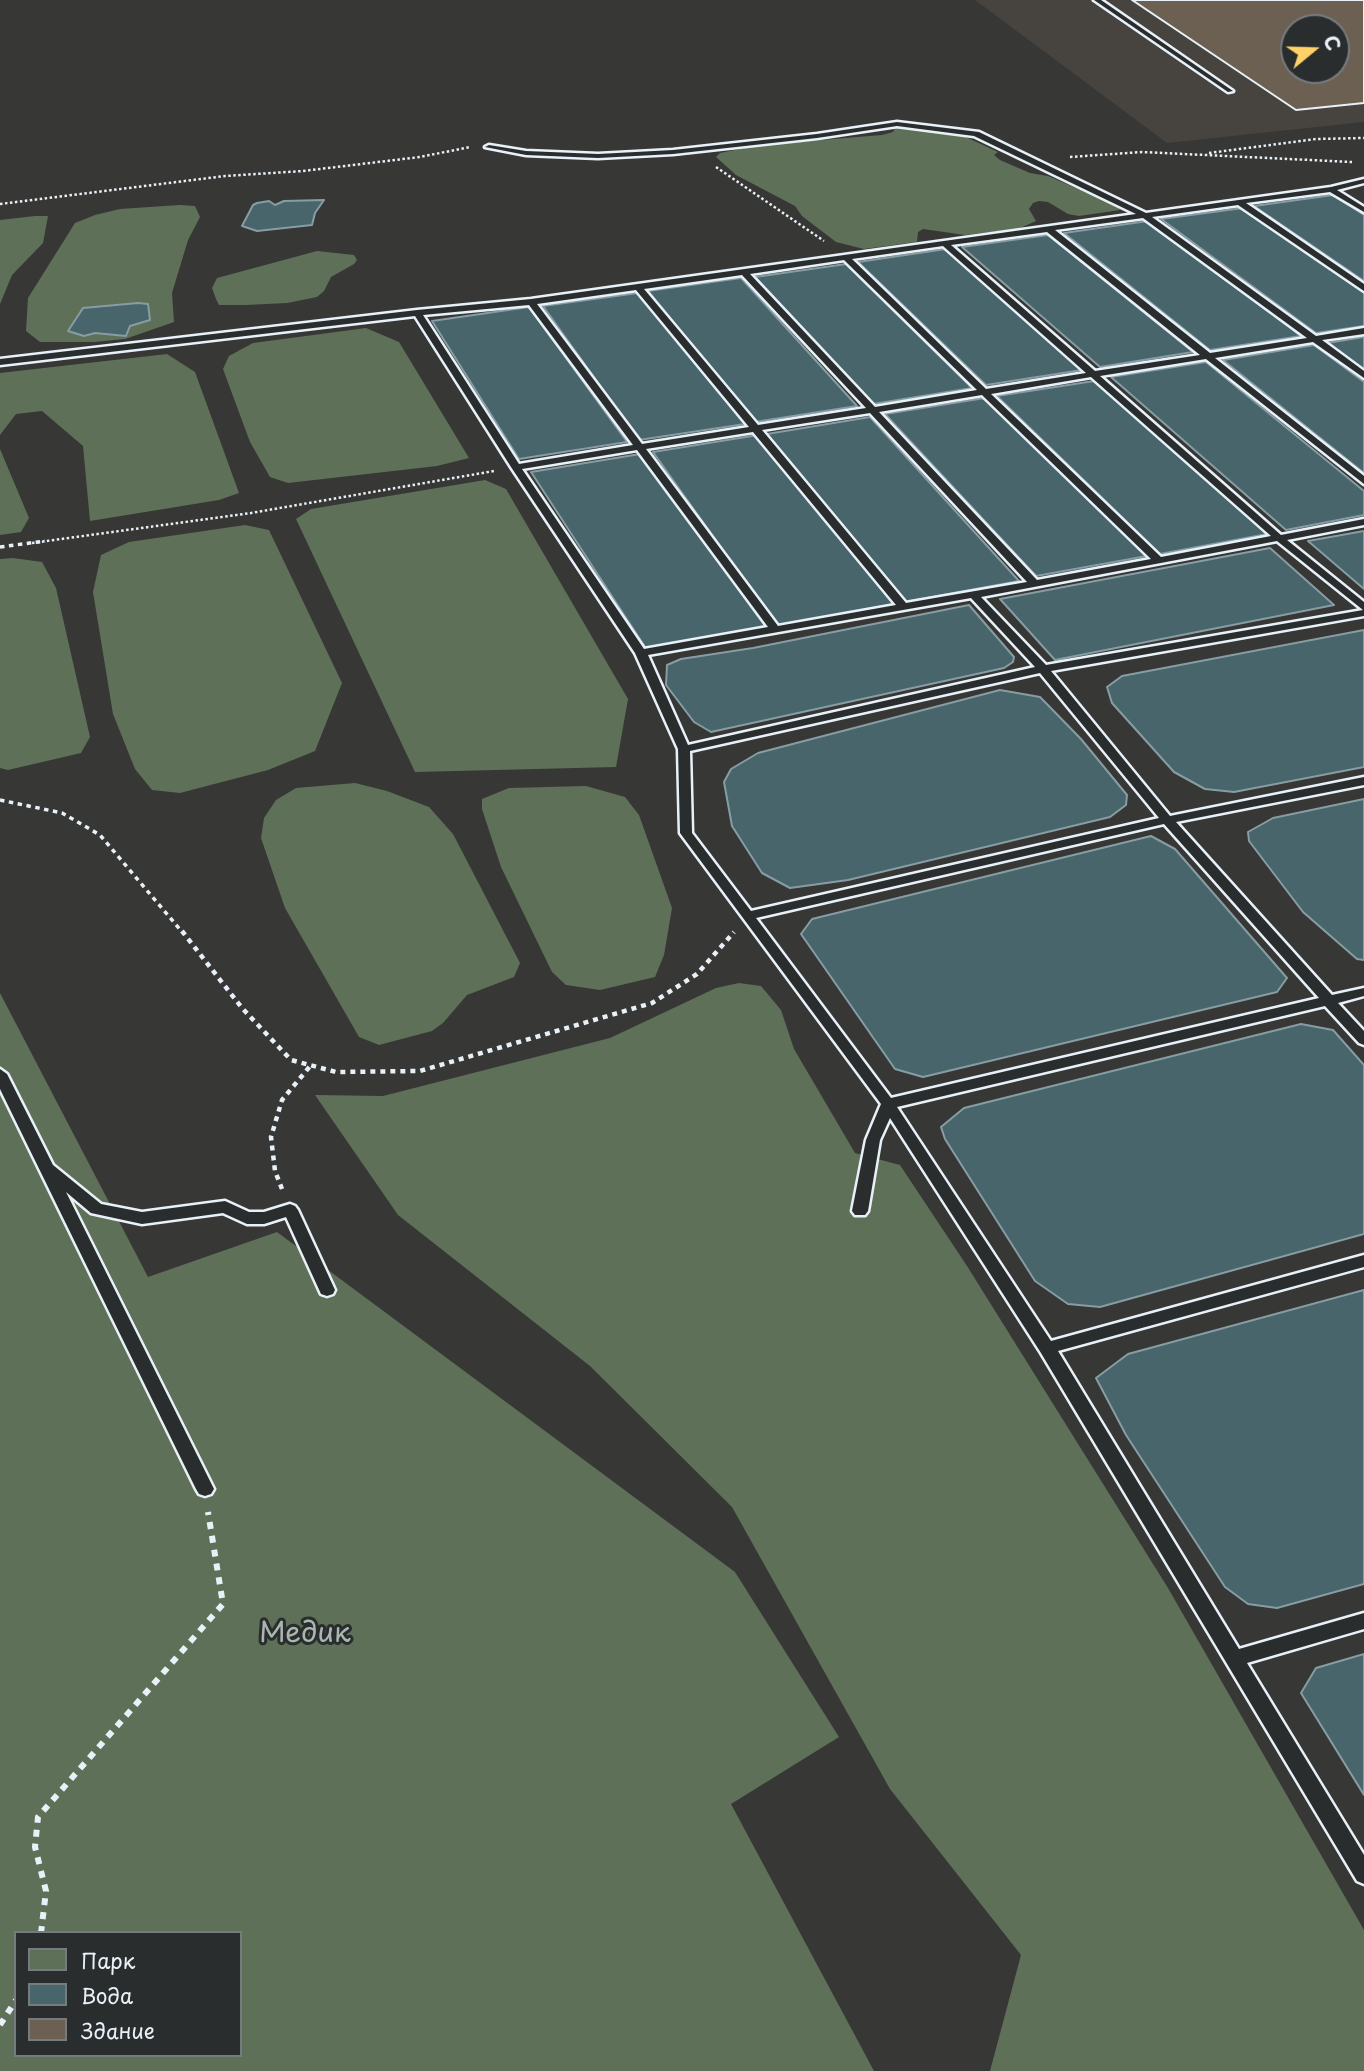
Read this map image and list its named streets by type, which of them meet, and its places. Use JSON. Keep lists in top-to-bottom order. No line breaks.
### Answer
{"parks":["Медик"],"legend":["Парк","Вода","Здание"],"north":"right"}
